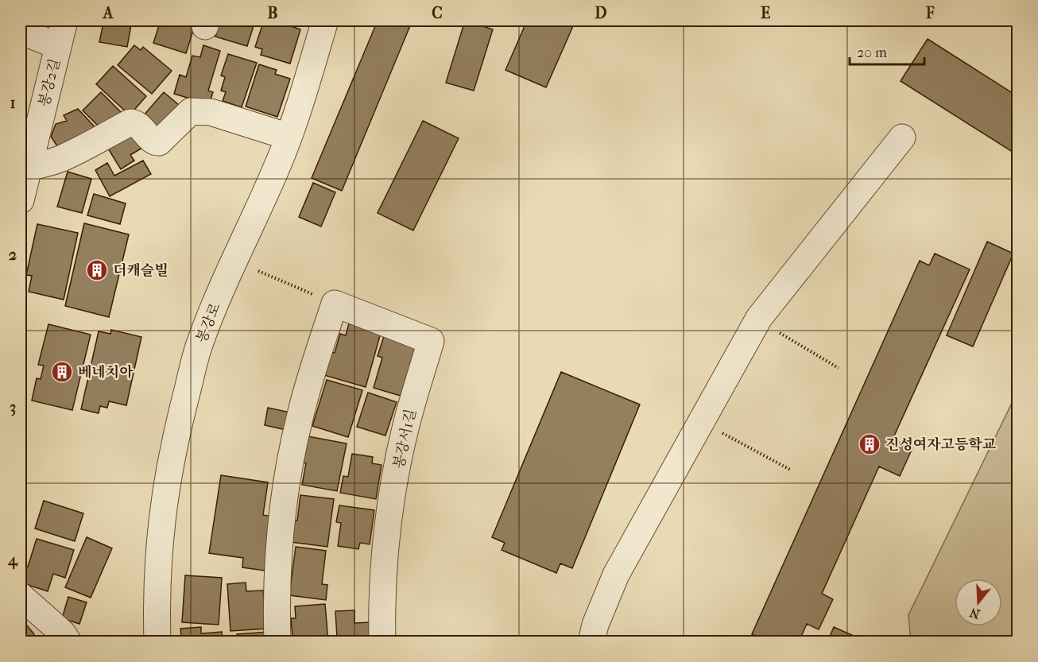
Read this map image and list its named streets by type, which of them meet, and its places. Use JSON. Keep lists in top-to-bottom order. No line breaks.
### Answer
{"streets":{"street":["봉강2길","봉강로","봉강서1길"]},"places":{"building":["더캐슬빌","베네치아","진성여자고등학교"]},"scale_bar":"20 m","north":"bottom","grid":{"columns":["A","B","C","D","E","F"],"rows":["1","2","3","4"]}}
